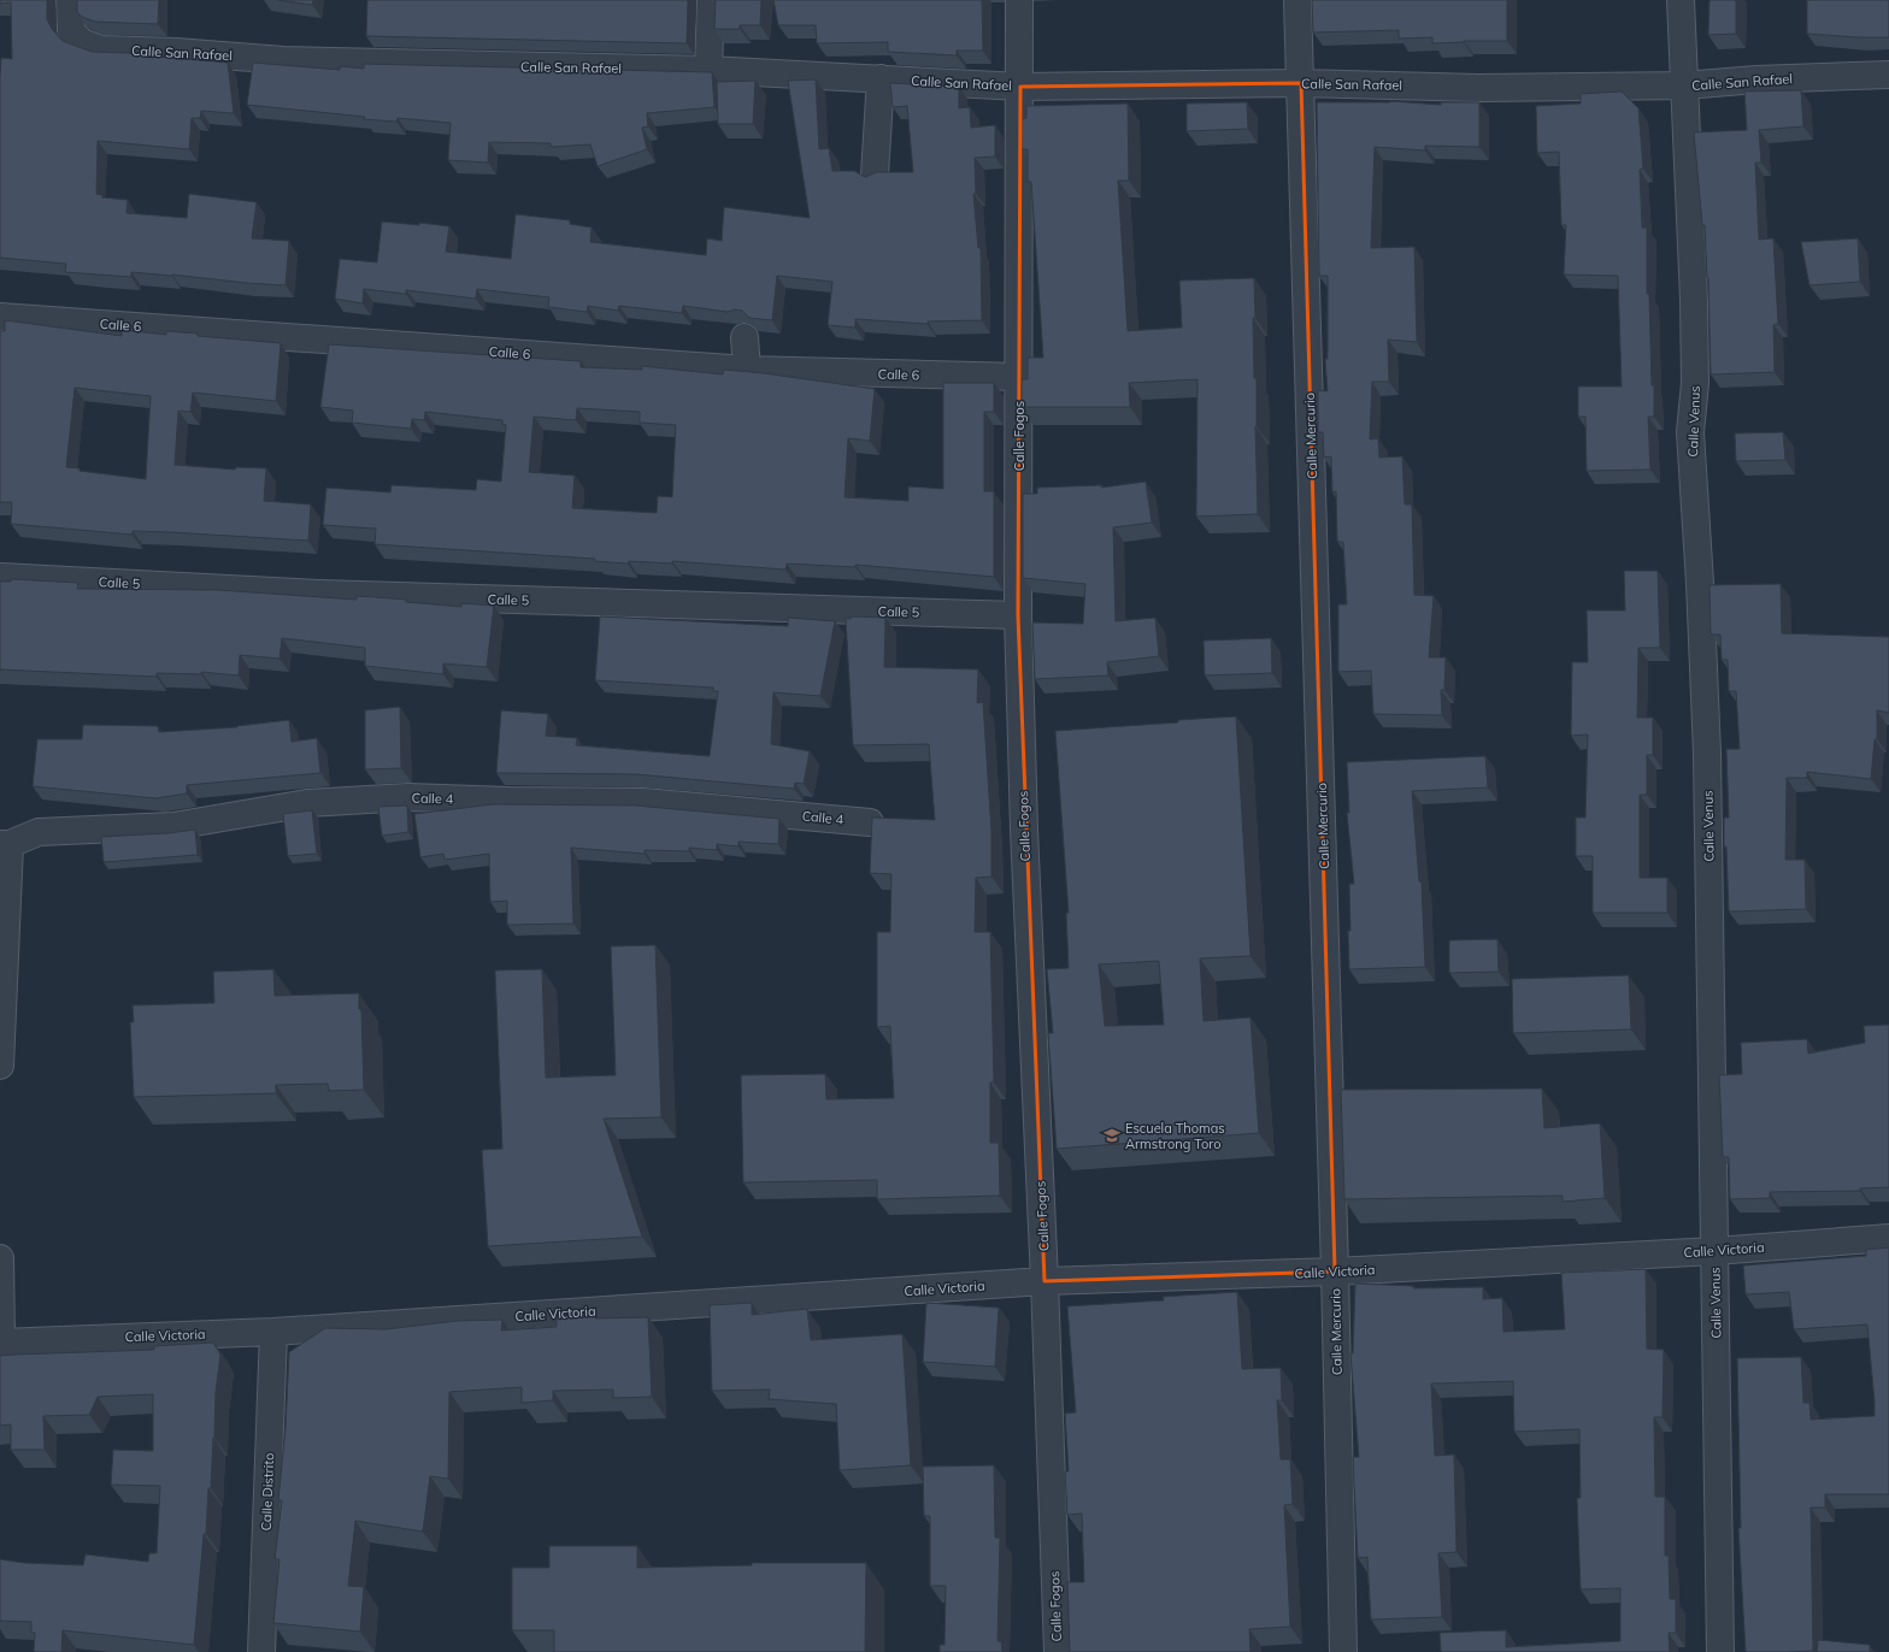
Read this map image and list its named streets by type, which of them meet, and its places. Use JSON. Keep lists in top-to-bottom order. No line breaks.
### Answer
{"streets":{"street":["Calle San Rafael","Calle 6","Calle Venus","Calle Fogos","Calle Mercurio","Calle 5","Calle 4","Calle Victoria","Calle Distrito"]},"crossings":[["Calle San Rafael","Calle Venus"],["Calle San Rafael","Calle Fogos"],["Calle San Rafael","Calle Mercurio"],["Calle 6","Calle Fogos"],["Calle Venus","Calle Victoria"],["Calle Fogos","Calle 5"],["Calle Fogos","Calle Victoria"],["Calle Mercurio","Calle Victoria"],["Calle Victoria","Calle Distrito"]],"places":{"school or university":["Escuela Thomas Armstrong Toro"]}}
